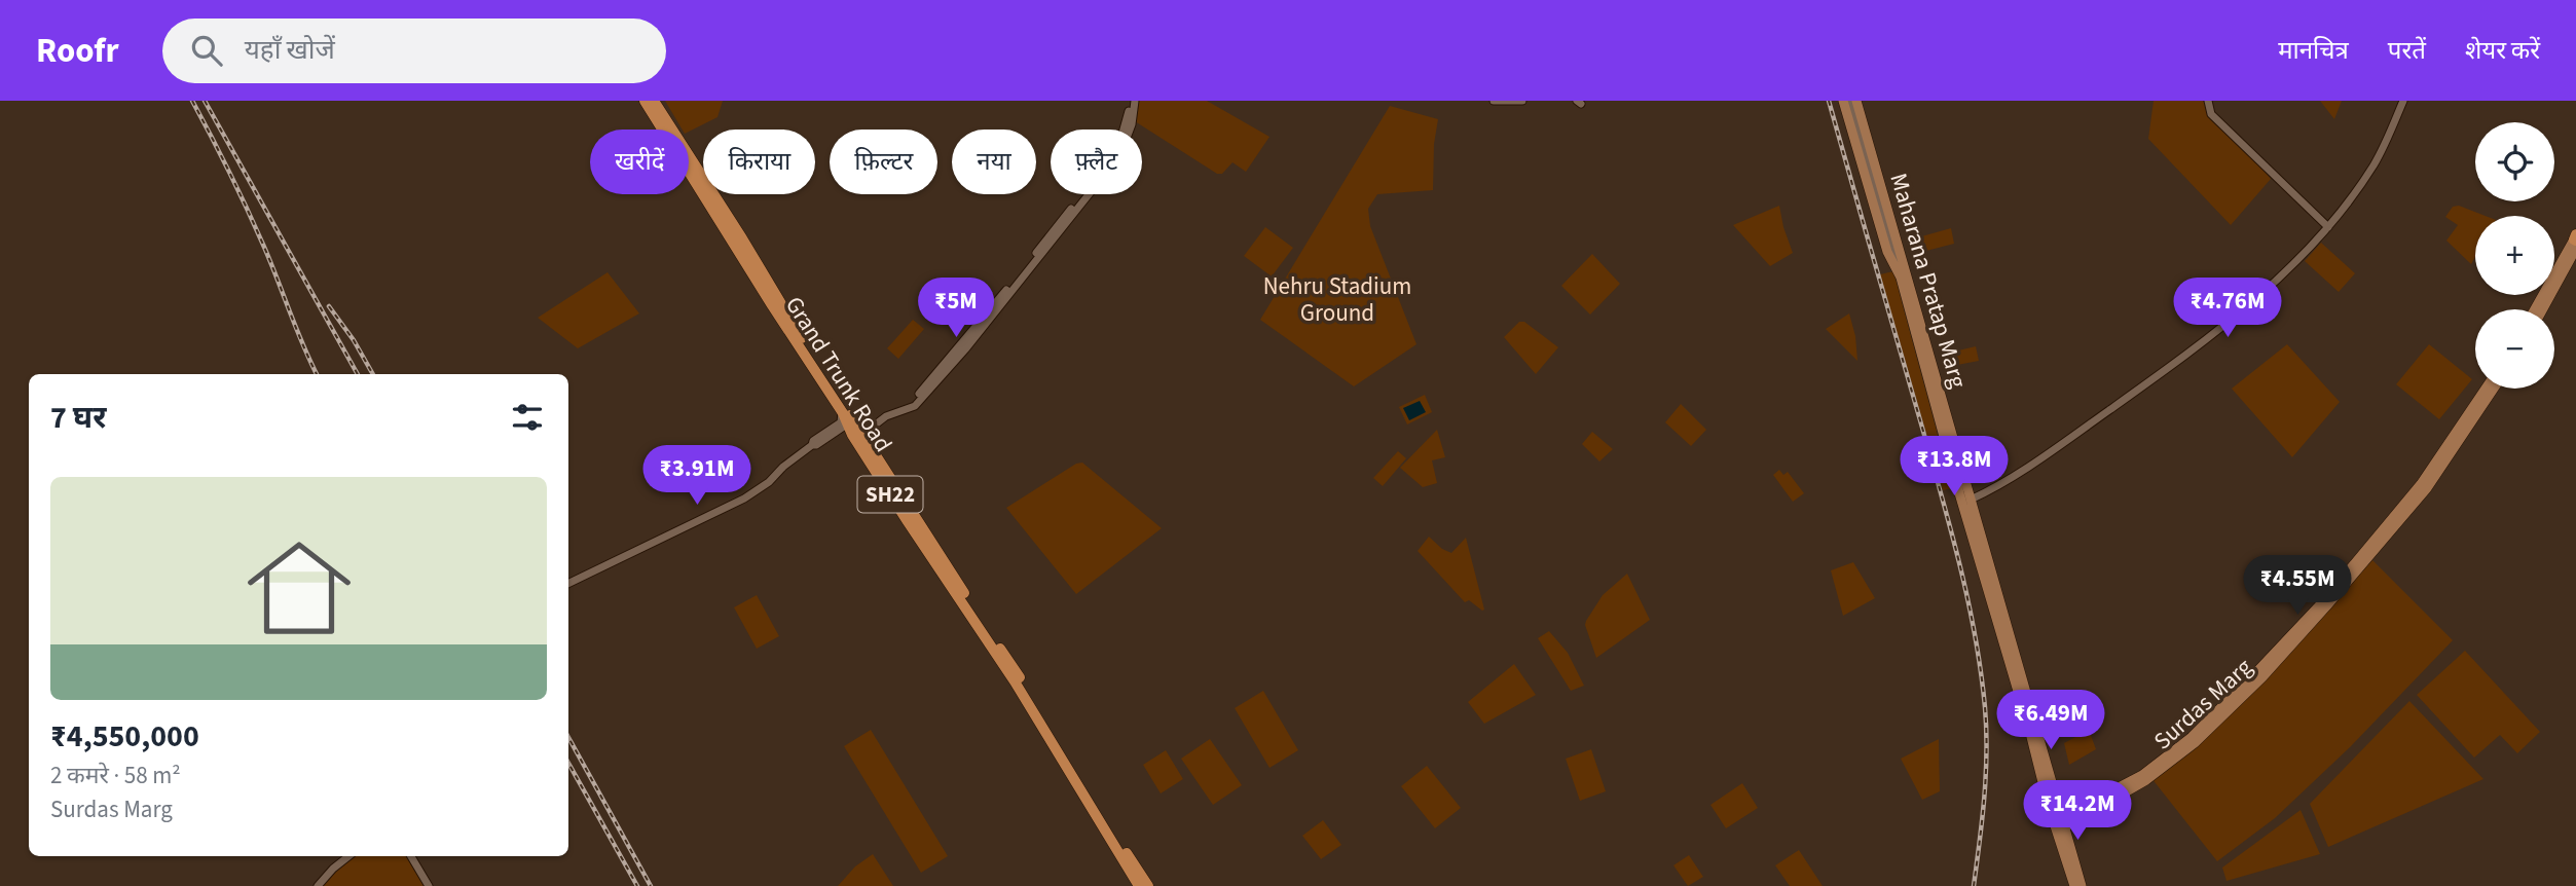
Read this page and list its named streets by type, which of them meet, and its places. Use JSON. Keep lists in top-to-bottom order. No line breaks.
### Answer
{"streets":{"highway":["Grand Trunk Road","SH22"],"main road":["Maharana Pratap Marg","Surdas Marg"]},"crossings":[["Maharana Pratap Marg","Surdas Marg"]],"parks":["Nehru Stadium Ground"],"page":{"header":"Roofr","search":"यहाँ खोजें","nav":["मानचित्र","परतें","शेयर करें"],"map_buttons":["+","−"],"chip":["खरीदें","किराया","फ़िल्टर","नया","फ़्लैट"],"price":["₹5M","₹4.76M","₹13.8M","₹3.91M","₹4.55M","₹6.49M","₹14.2M"],"heading":"7 घर","list":[{"name":"₹4,550,000","note":"2 कमरे · 58 m² · Surdas Marg"}]}}
